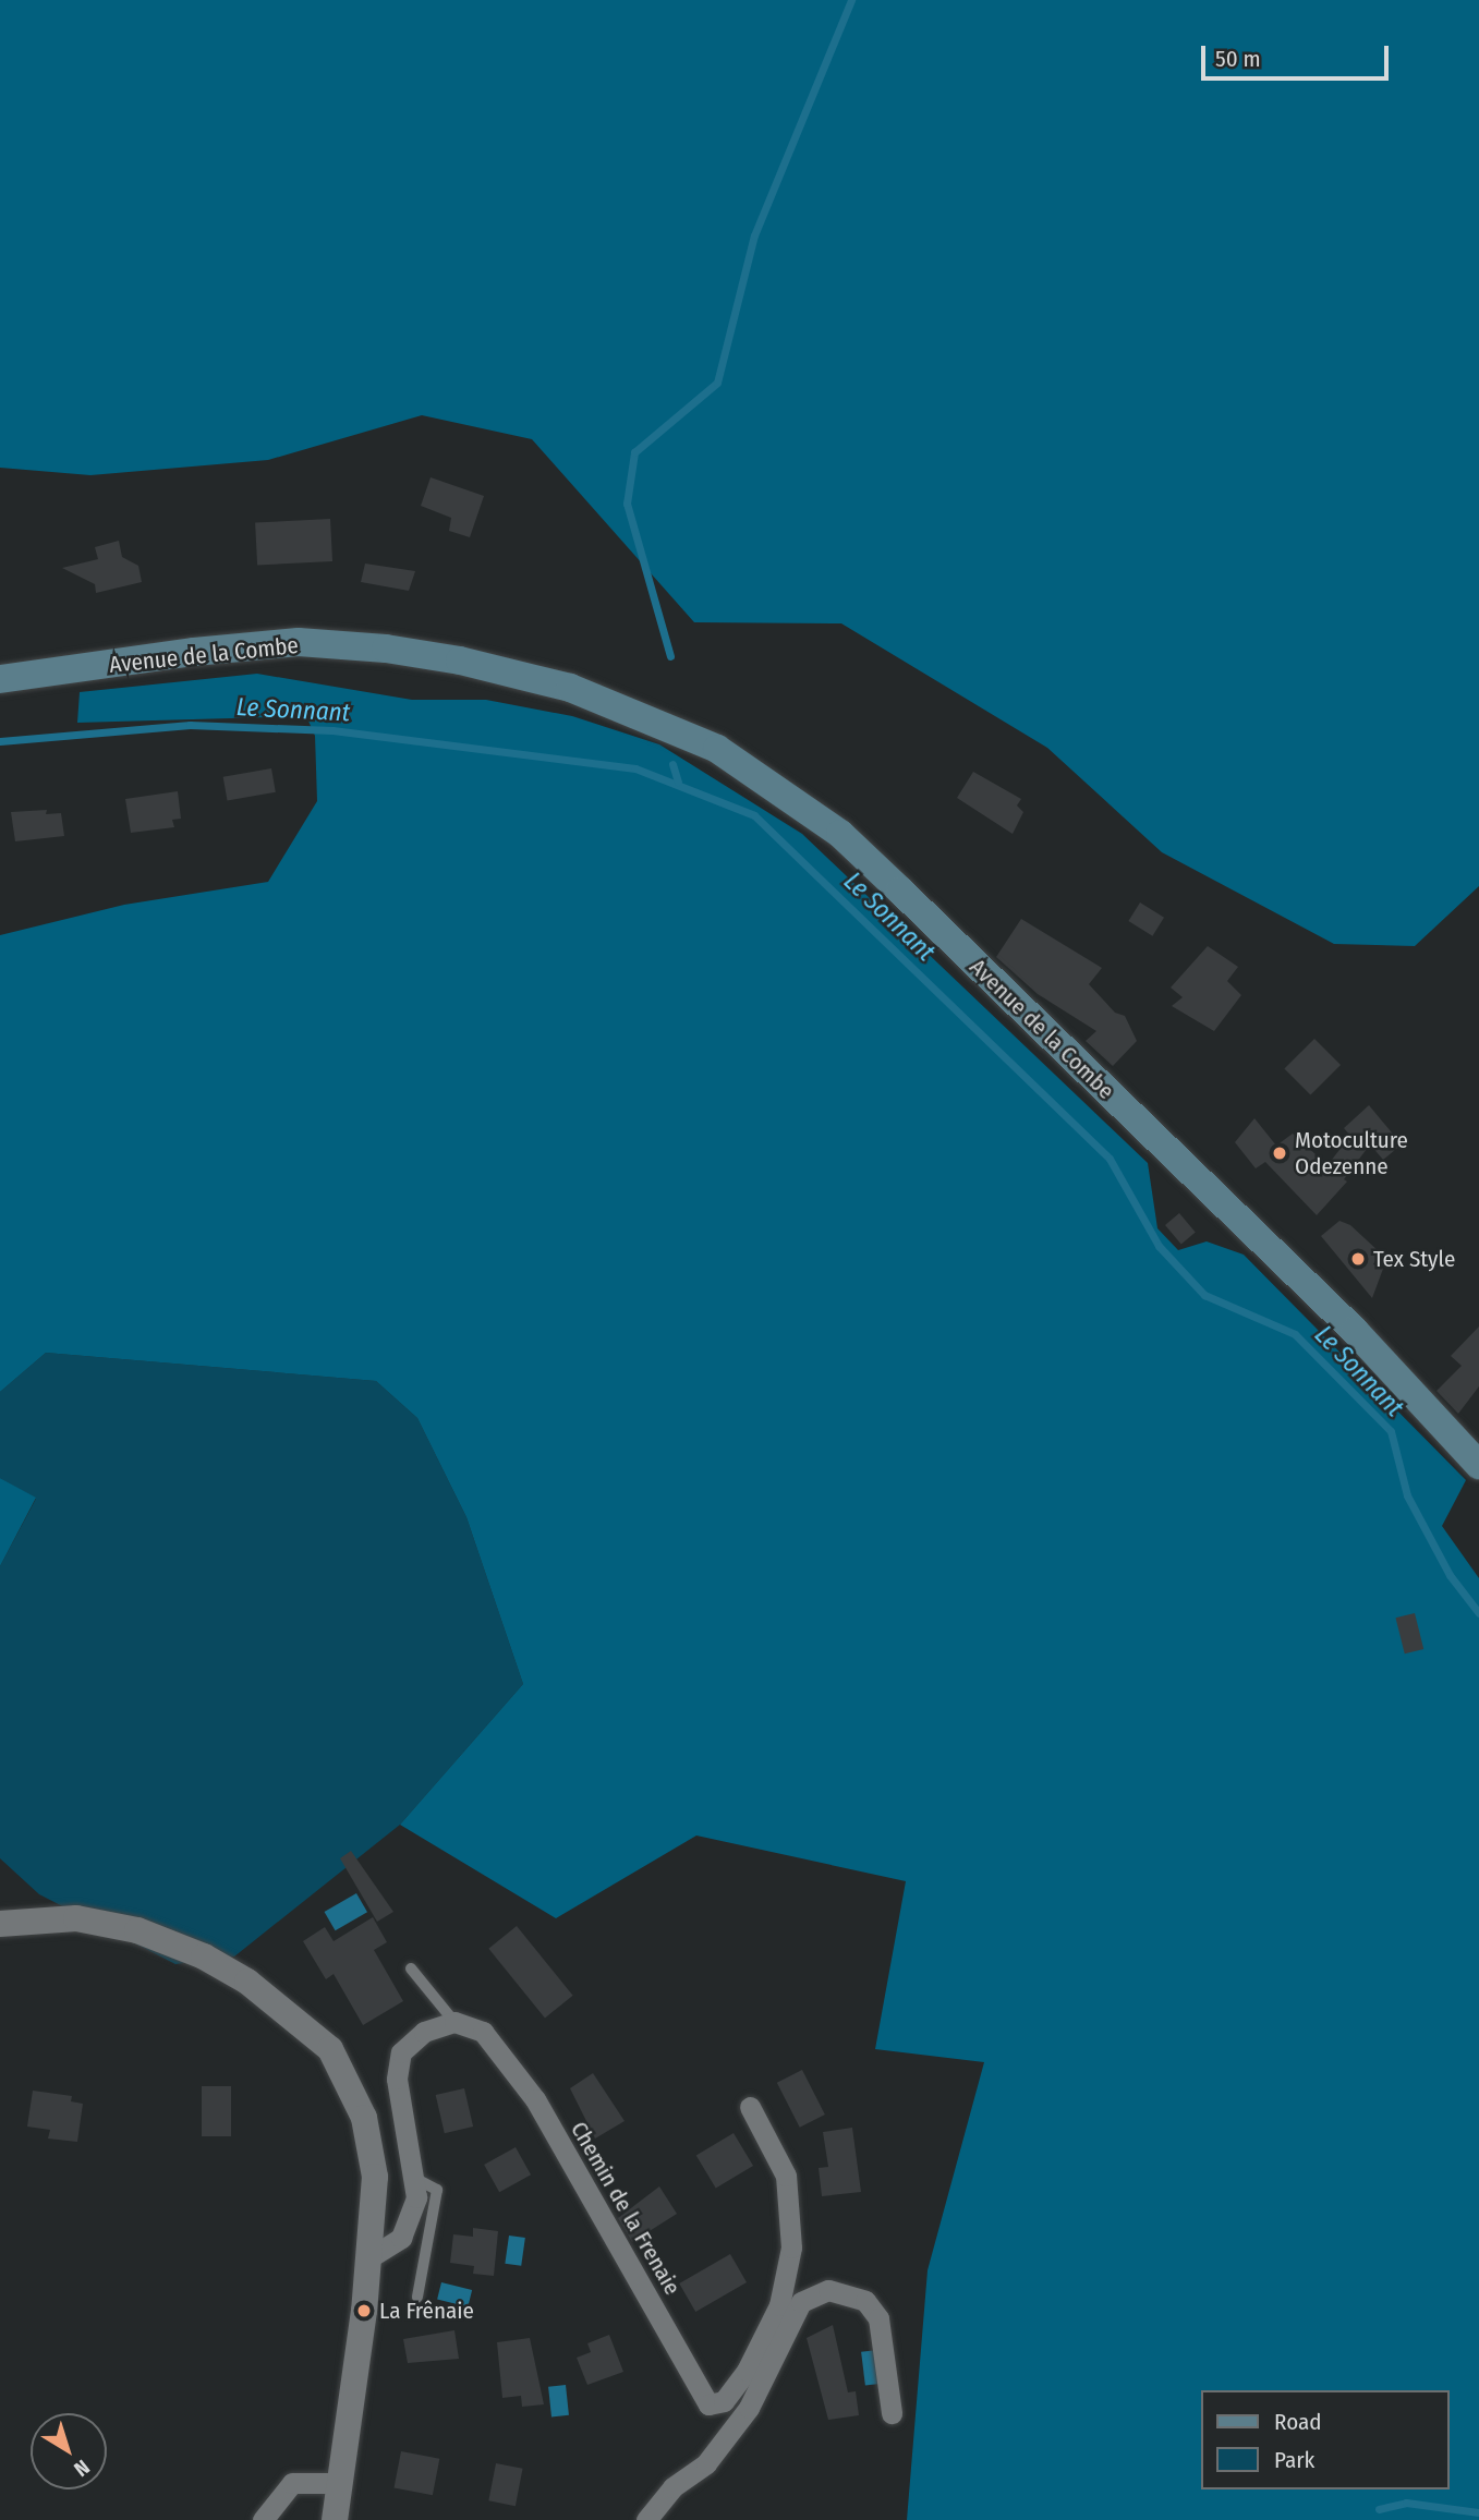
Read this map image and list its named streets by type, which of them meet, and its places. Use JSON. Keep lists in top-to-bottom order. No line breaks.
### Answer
{"streets":{"main road":["Avenue de la Combe"],"street":["Chemin de la Frenaie"]},"water":["Le Sonnant"],"places":["Motoculture Odezenne","Tex Style","La Frênaie"],"legend":["Road","Park"],"scale_bar":"50 m","north":"bottom right"}
